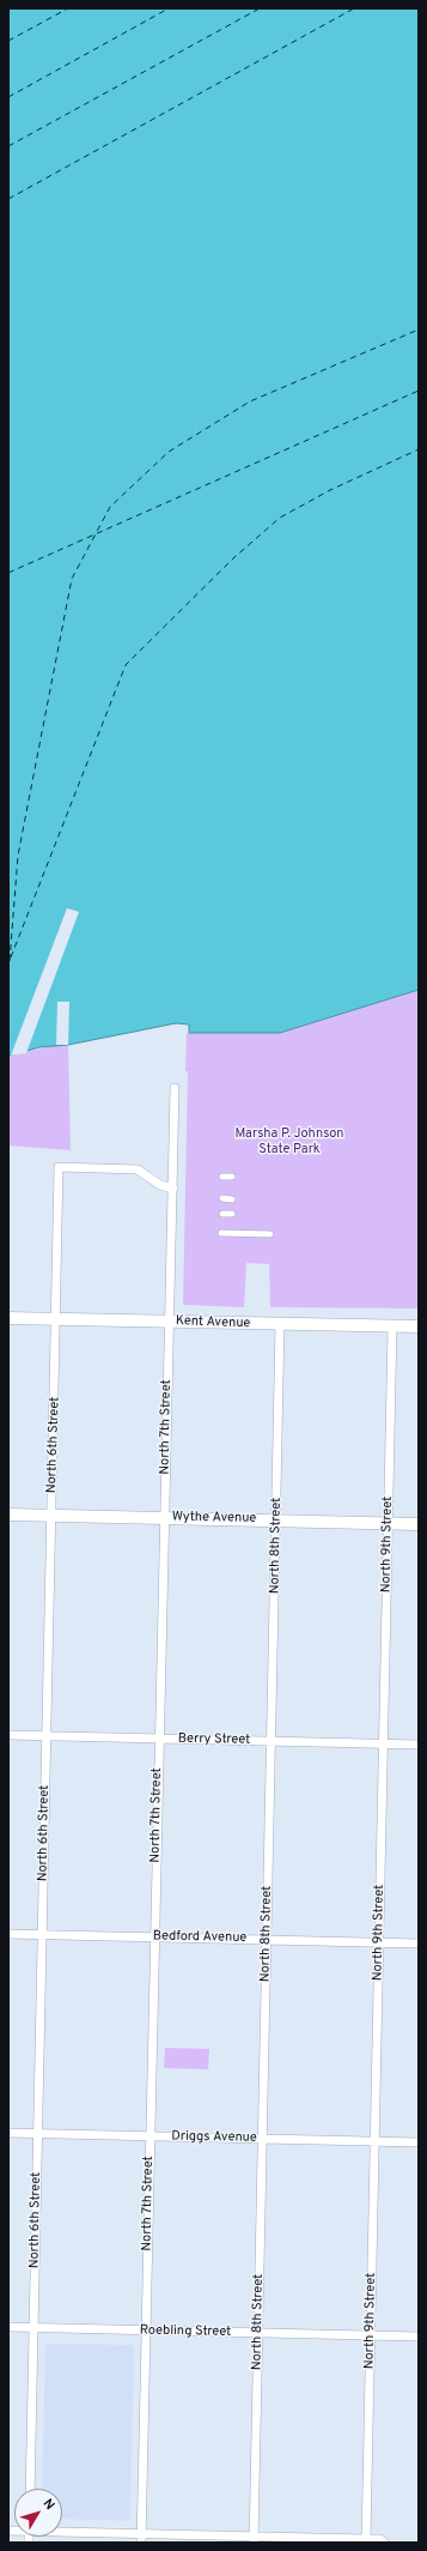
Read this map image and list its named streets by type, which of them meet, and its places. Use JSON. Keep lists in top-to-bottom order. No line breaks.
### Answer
{"streets":{"main road":["Kent Avenue","Wythe Avenue"],"street":["North 7th Street","North 6th Street","North 9th Street","North 8th Street","Berry Street","Bedford Avenue","Driggs Avenue","Roebling Street"]},"crossings":[["Kent Avenue","North 7th Street"],["Kent Avenue","North 6th Street"],["Kent Avenue","North 9th Street"],["Kent Avenue","North 8th Street"],["North 7th Street","North 6th Street"],["North 7th Street","Wythe Avenue"],["North 7th Street","Berry Street"],["North 7th Street","Bedford Avenue"],["North 7th Street","Driggs Avenue"],["North 7th Street","Roebling Street"],["North 6th Street","Wythe Avenue"],["North 6th Street","Berry Street"],["North 6th Street","Bedford Avenue"],["North 6th Street","Driggs Avenue"],["North 6th Street","Roebling Street"],["Wythe Avenue","North 9th Street"],["Wythe Avenue","North 8th Street"],["North 9th Street","Berry Street"],["North 9th Street","Bedford Avenue"],["North 9th Street","Driggs Avenue"],["North 9th Street","Roebling Street"],["North 8th Street","Berry Street"],["North 8th Street","Bedford Avenue"],["North 8th Street","Driggs Avenue"],["North 8th Street","Roebling Street"]],"parks":["Marsha P. Johnson State Park"],"north":"top right"}
